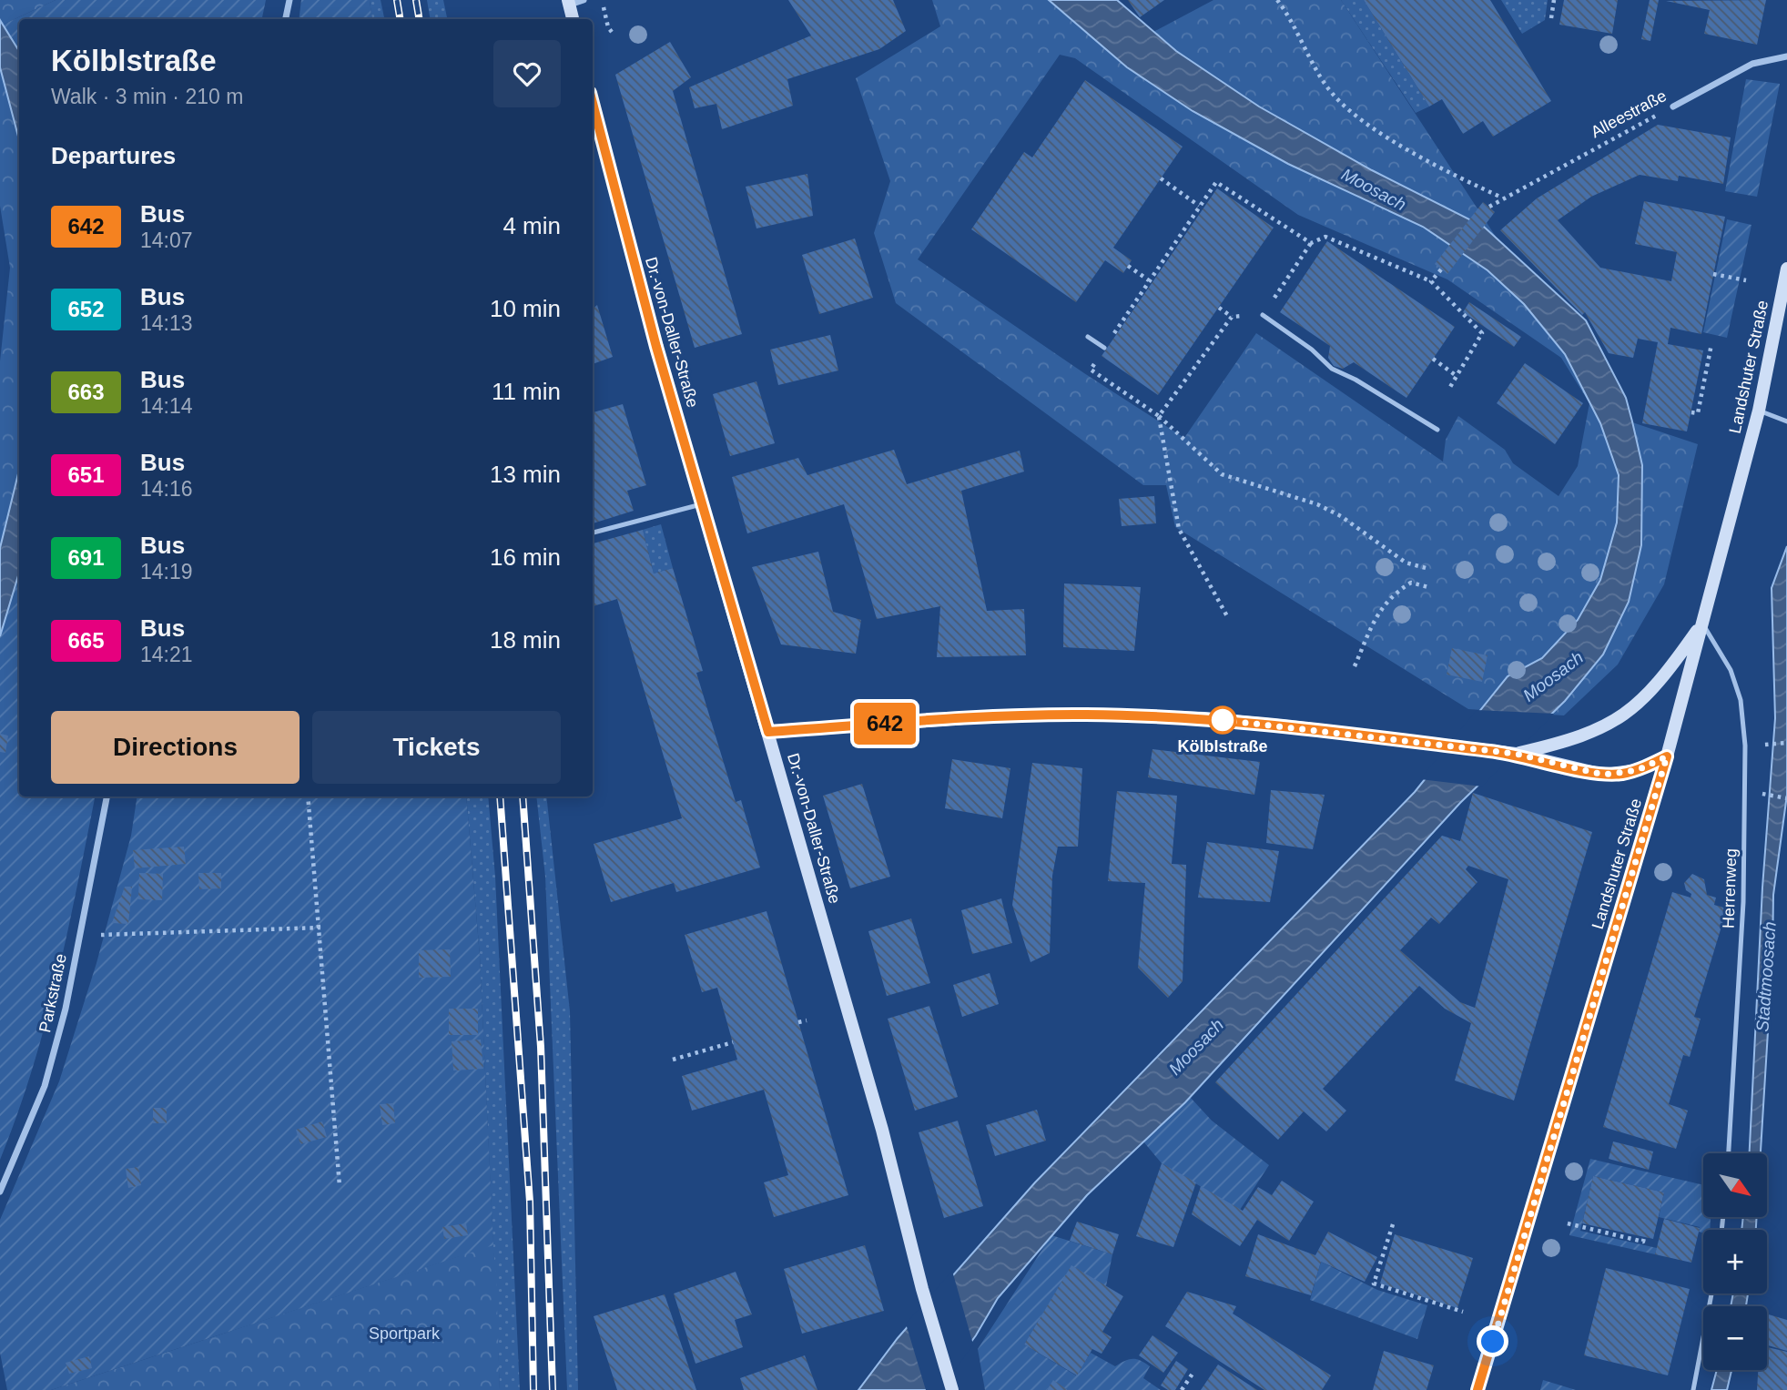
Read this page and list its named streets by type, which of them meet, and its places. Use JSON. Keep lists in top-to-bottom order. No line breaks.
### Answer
{"streets":{"main road":["Dr.-von-Daller-Straße","Landshuter Straße"],"street":["Alleestraße","Parkstraße"],"lane":["Herrenweg"]},"crossings":[["Landshuter Straße","Herrenweg"]],"water":["Moosach","Stadtmoosach"],"parks":["Sportpark"],"places":["Kölblstraße"],"lines":["bus line 642"],"north":"bottom right","page":{"on_map":"642","heading":[["Kölblstraße","Walk · 3 min · 210 m"],"Departures"],"list":[{"mark":"642","name":"Bus","note":"14:07","value":"4 min"},{"mark":"652","name":"Bus","note":"14:13","value":"10 min"},{"mark":"663","name":"Bus","note":"14:14","value":"11 min"},{"mark":"651","name":"Bus","note":"14:16","value":"13 min"},{"mark":"691","name":"Bus","note":"14:19","value":"16 min"},{"mark":"665","name":"Bus","note":"14:21","value":"18 min"}],"buttons":["Directions","Tickets"],"map_buttons":["+","−"]}}
